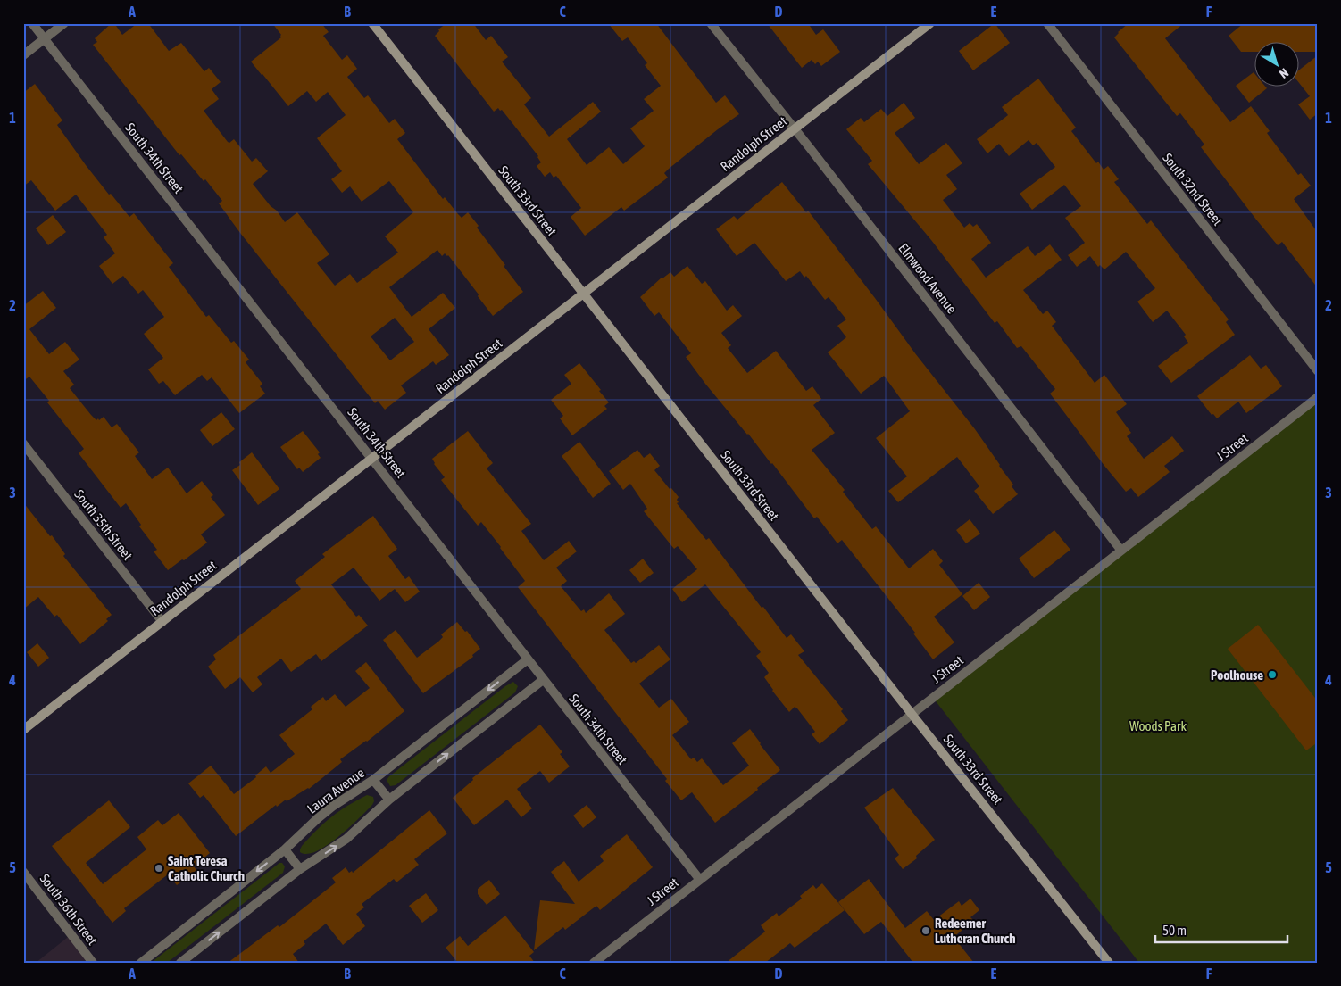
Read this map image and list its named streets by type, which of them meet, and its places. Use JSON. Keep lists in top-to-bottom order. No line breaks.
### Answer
{"streets":{"main road":["Randolph Street","South 33rd Street"],"street":["South 34th Street","South 32nd Street","Elmwood Avenue","J Street","South 35th Street","Laura Avenue","South 36th Street"]},"crossings":[["Randolph Street","South 34th Street"],["Randolph Street","South 33rd Street"],["Randolph Street","Elmwood Avenue"],["Randolph Street","South 35th Street"],["South 34th Street","J Street"],["South 34th Street","Laura Avenue"],["South 33rd Street","J Street"],["Elmwood Avenue","J Street"]],"parks":["Woods Park"],"places":["Poolhouse","Saint Teresa Catholic Church","Redeemer Lutheran Church"],"scale_bar":"50 m","north":"bottom right","grid":{"columns":["A","B","C","D","E","F"],"rows":["1","2","3","4","5"]}}
